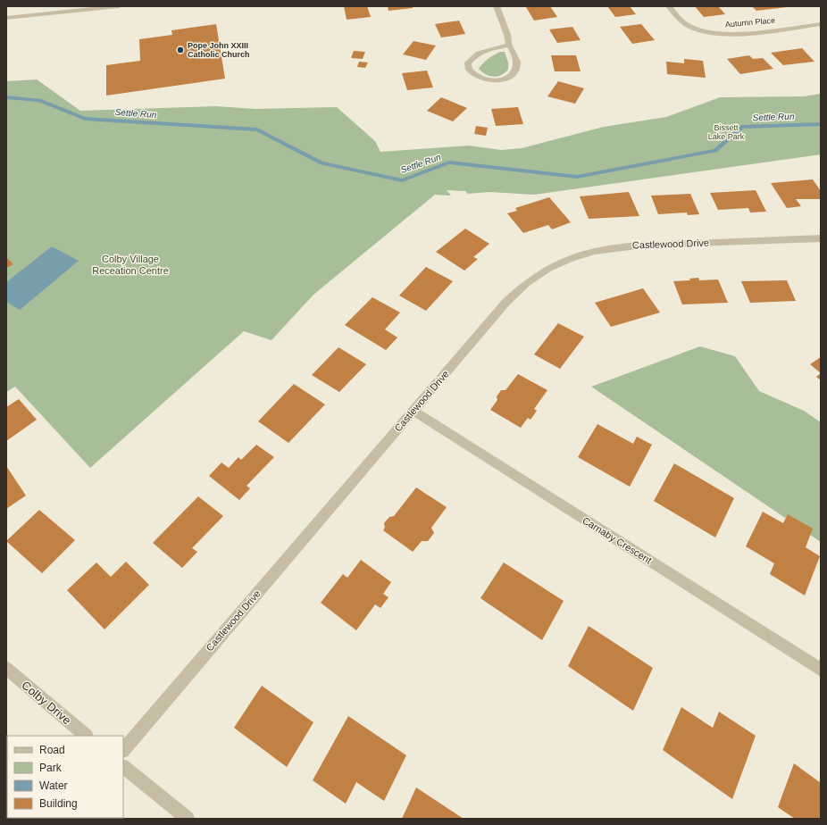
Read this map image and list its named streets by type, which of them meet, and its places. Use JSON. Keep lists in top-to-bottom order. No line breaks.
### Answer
{"streets":{"street":["Autumn Place","Castlewood Drive","Carnaby Crescent","Colby Drive"]},"crossings":[["Castlewood Drive","Carnaby Crescent"]],"water":["Settle Run"],"parks":["Bissett Lake Park","Colby Village Receation Centre"],"places":["Pope John XXIII Catholic Church"],"legend":["Road","Park","Water","Building"]}
